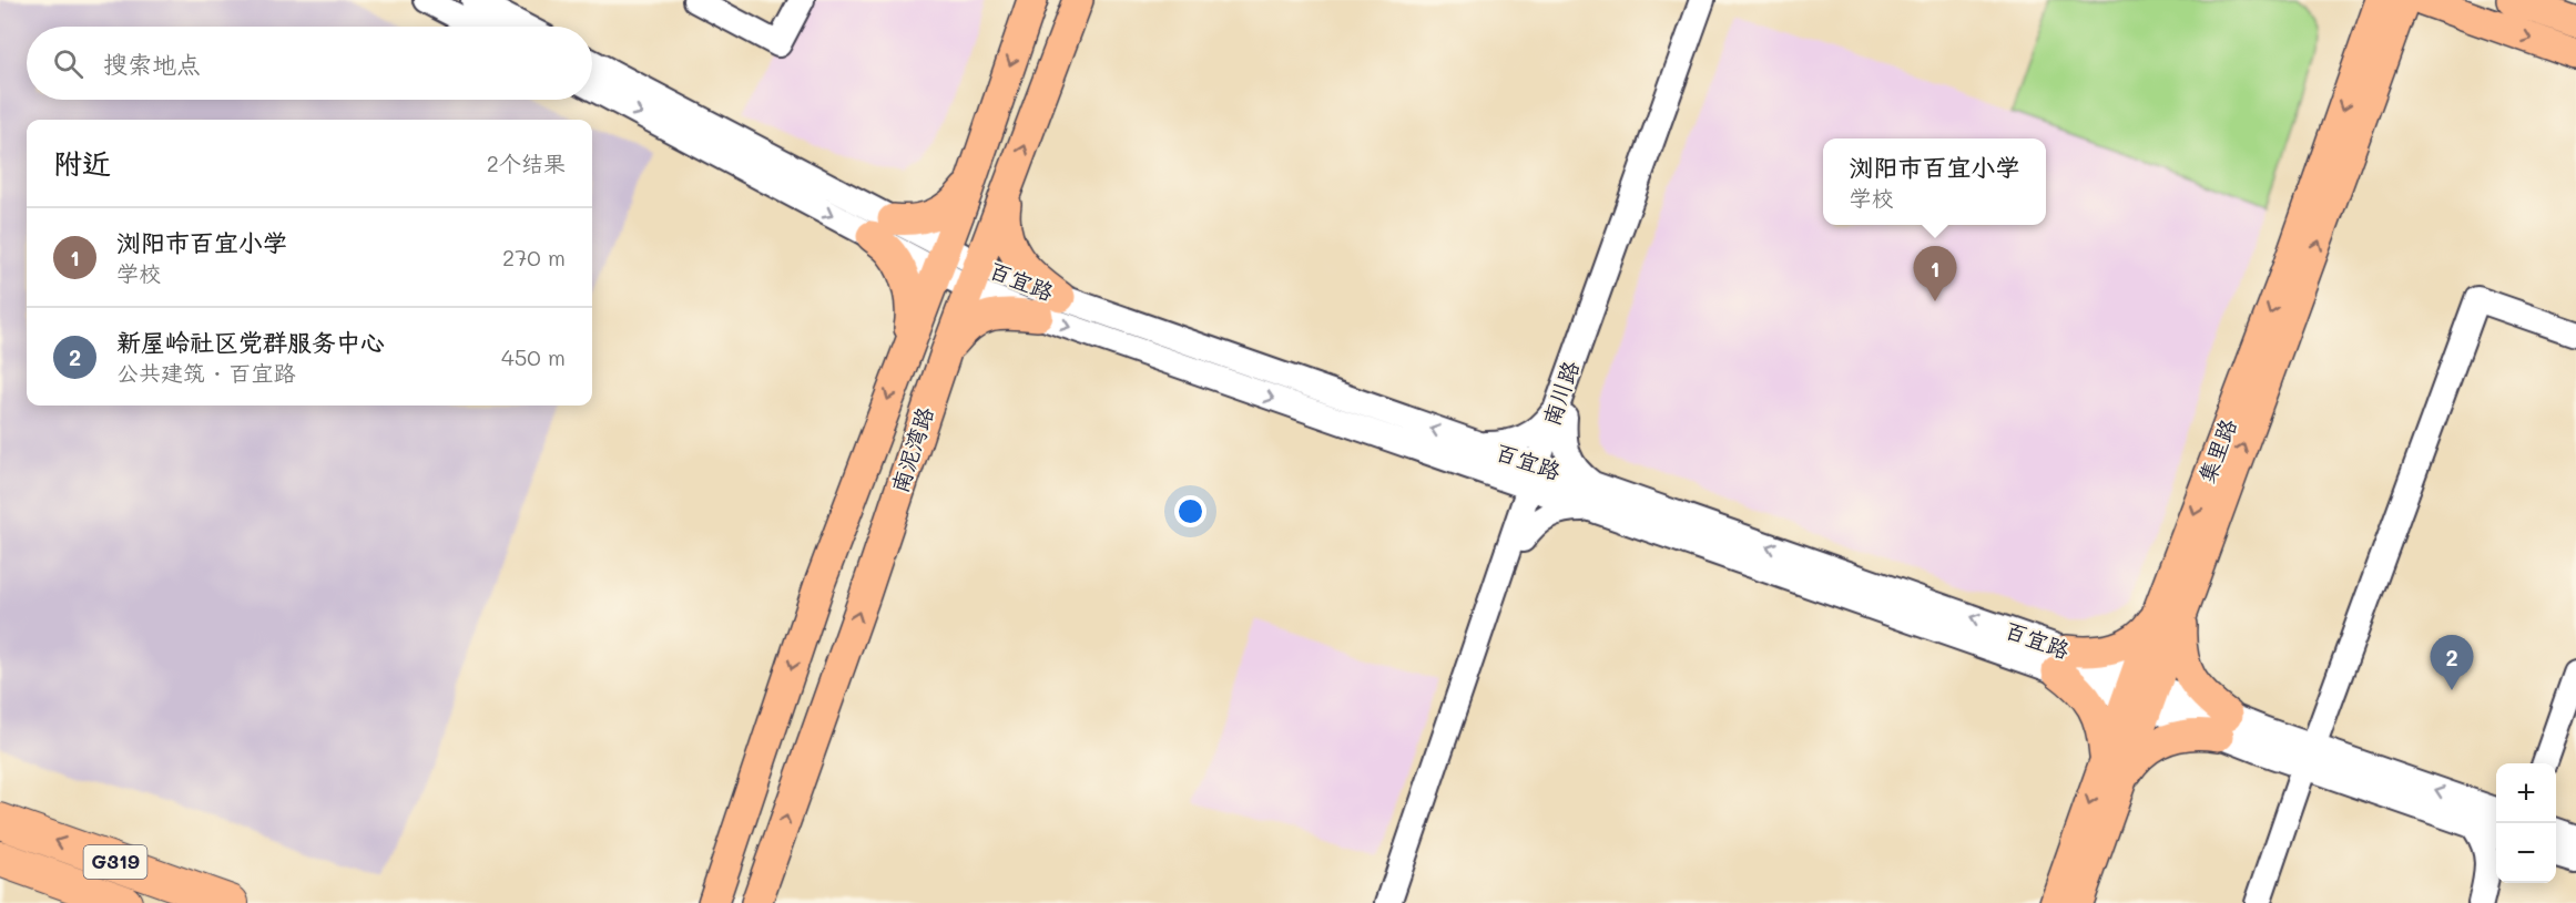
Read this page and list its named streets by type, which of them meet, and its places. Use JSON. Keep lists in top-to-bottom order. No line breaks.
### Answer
{"streets":{"highway":["G319"],"main road":["南泥湾路","集里路"],"street":["百宜路","南川路"]},"crossings":[["百宜路","南川路"],["百宜路","南泥湾路"],["百宜路","集里路"]],"page":{"search":"搜索地点","heading":["附近","2个结果"],"popup":["浏阳市百宜小学","学校"],"list":[{"mark":"1","name":"浏阳市百宜小学","note":"学校","value":"270 m"},{"mark":"2","name":"新屋岭社区党群服务中心","note":"公共建筑 · 百宜路","value":"450 m"}],"pins":["1","2"],"map_buttons":["+","−"]}}
